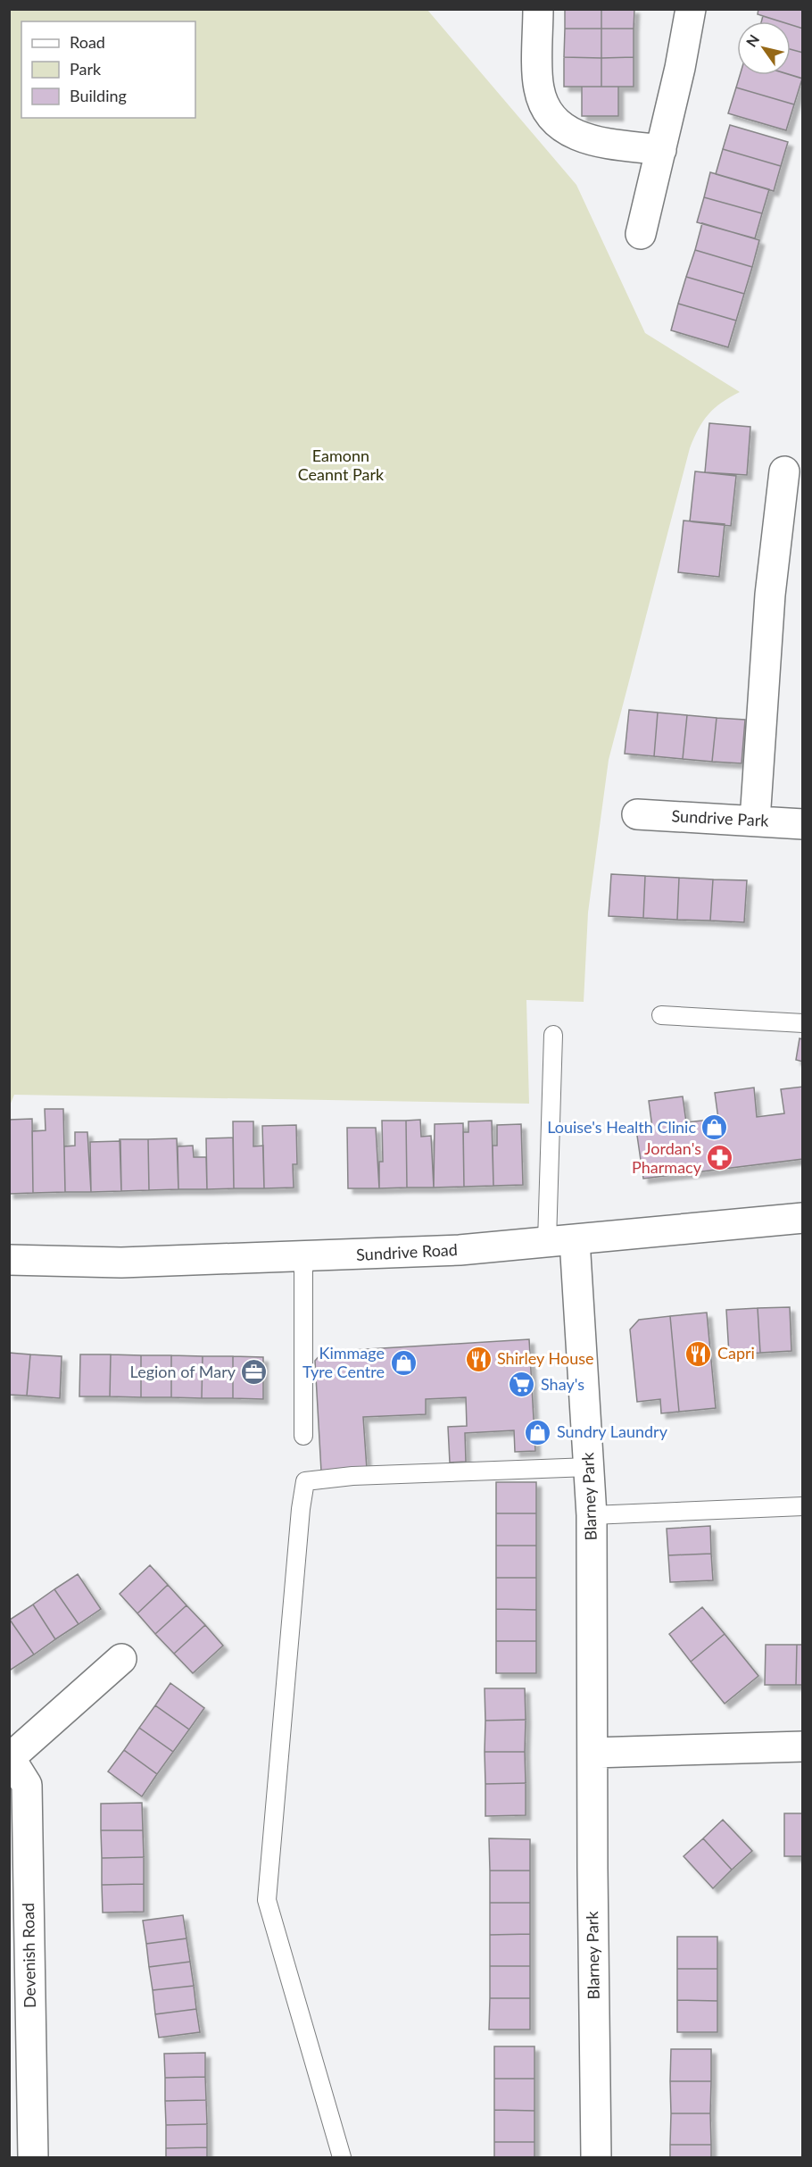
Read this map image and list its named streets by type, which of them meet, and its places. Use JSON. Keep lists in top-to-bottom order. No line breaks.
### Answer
{"streets":{"street":["Sundrive Park","Sundrive Road","Blarney Park","Devenish Road"]},"crossings":[["Sundrive Road","Blarney Park"]],"parks":["Eamonn Ceannt Park"],"places":{"shop":["Louise's Health Clinic","Kimmage Tyre Centre","Sundry Laundry"],"pharmacy":["Jordan's Pharmacy"],"restaurant":["Capri","Shirley House"],"office":["Legion of Mary"],"supermarket":["Shay's"]},"legend":["Road","Park","Building"],"north":"top left"}
